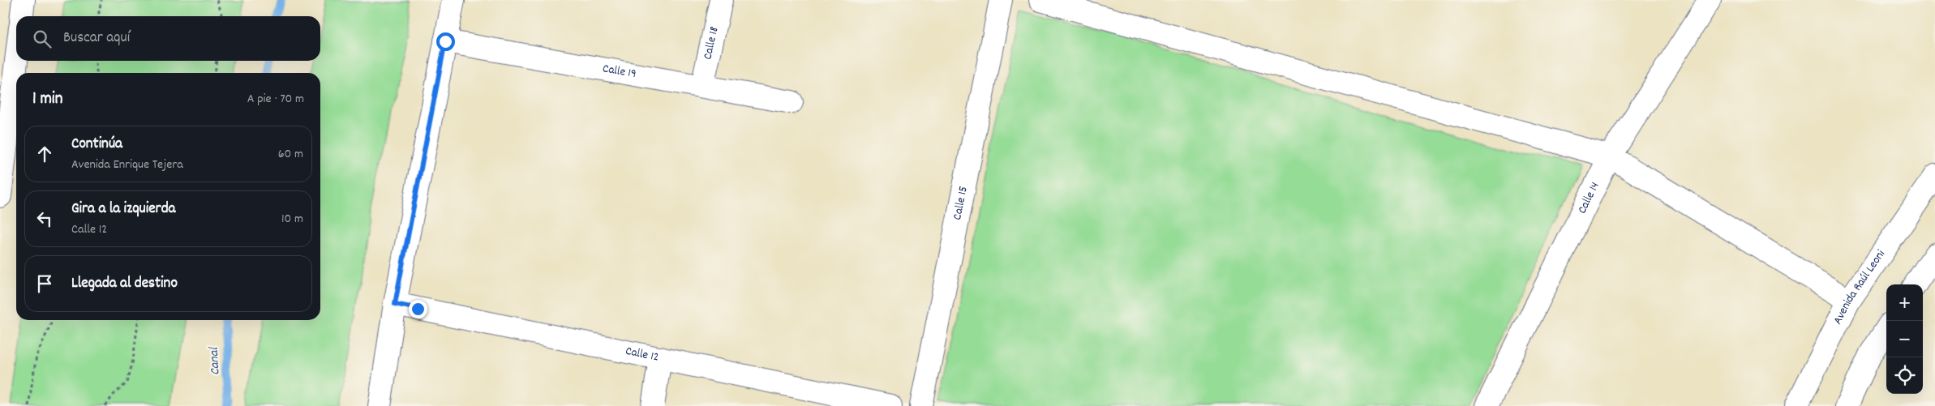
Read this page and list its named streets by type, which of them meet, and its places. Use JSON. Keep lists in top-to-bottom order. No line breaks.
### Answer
{"streets":{"street":["Calle 18","Calle 19","Calle 14","Calle 15","Avenida Raúl Leoni","Calle 12"]},"crossings":[["Calle 18","Calle 19"]],"water":["Canal"],"page":{"search":"Buscar aquí","heading":["1 min","A pie · 70 m"],"list":[["Continúa","Avenida Enrique Tejera","60 m"],["Gira a la izquierda","Calle 12","10 m"],"Llegada al destino"],"map_buttons":["+","−"]}}
